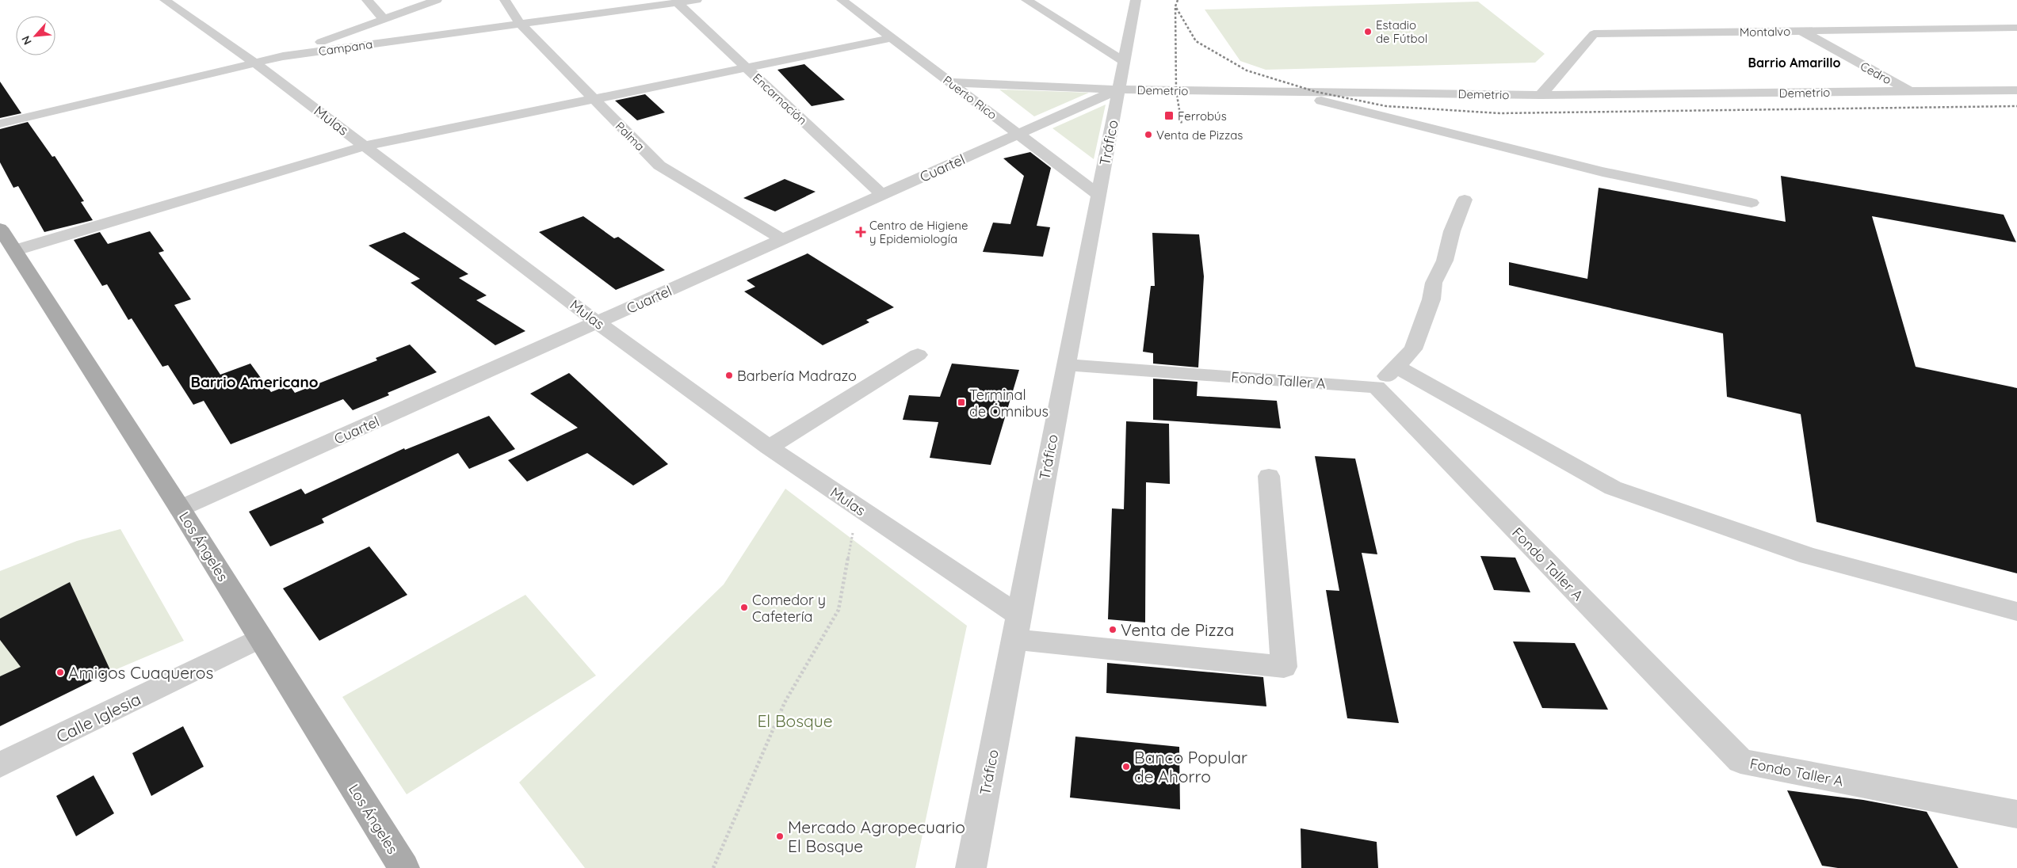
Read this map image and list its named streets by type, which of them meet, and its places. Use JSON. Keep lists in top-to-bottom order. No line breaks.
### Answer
{"streets":{"main road":["Los Ángeles"],"street":["Montalvo","Campana","Cedro","Demetrio","Puerto Rico","Encarnación","Mulas","Palma","Tráfico","Cuartel","Fondo Taller A","Calle Iglesia"]},"crossings":[["Montalvo","Cedro"],["Montalvo","Demetrio"],["Campana","Encarnación"],["Campana","Mulas"],["Campana","Palma"],["Cedro","Demetrio"],["Demetrio","Puerto Rico"],["Demetrio","Tráfico"],["Demetrio","Cuartel"],["Puerto Rico","Tráfico"],["Puerto Rico","Cuartel"],["Encarnación","Cuartel"],["Mulas","Tráfico"],["Mulas","Cuartel"],["Palma","Cuartel"],["Tráfico","Cuartel"],["Tráfico","Fondo Taller A"],["Cuartel","Los Ángeles"],["Los Ángeles","Calle Iglesia"]],"districts":["Barrio Amarillo","Barrio Americano"],"parks":["El Bosque"],"places":{"other":["Estadio de Fútbol","Venta de Pizzas","Barbería Madrazo","Comedor y Cafetería","Venta de Pizza","Amigos Cuaqueros","Banco Popular de Ahorro","Mercado Agropecuario El Bosque"],"transit":["Ferrobús","Terminal de Ómnibus"],"health":["Centro de Higiene y Epidemiología"]},"north":"bottom left"}
